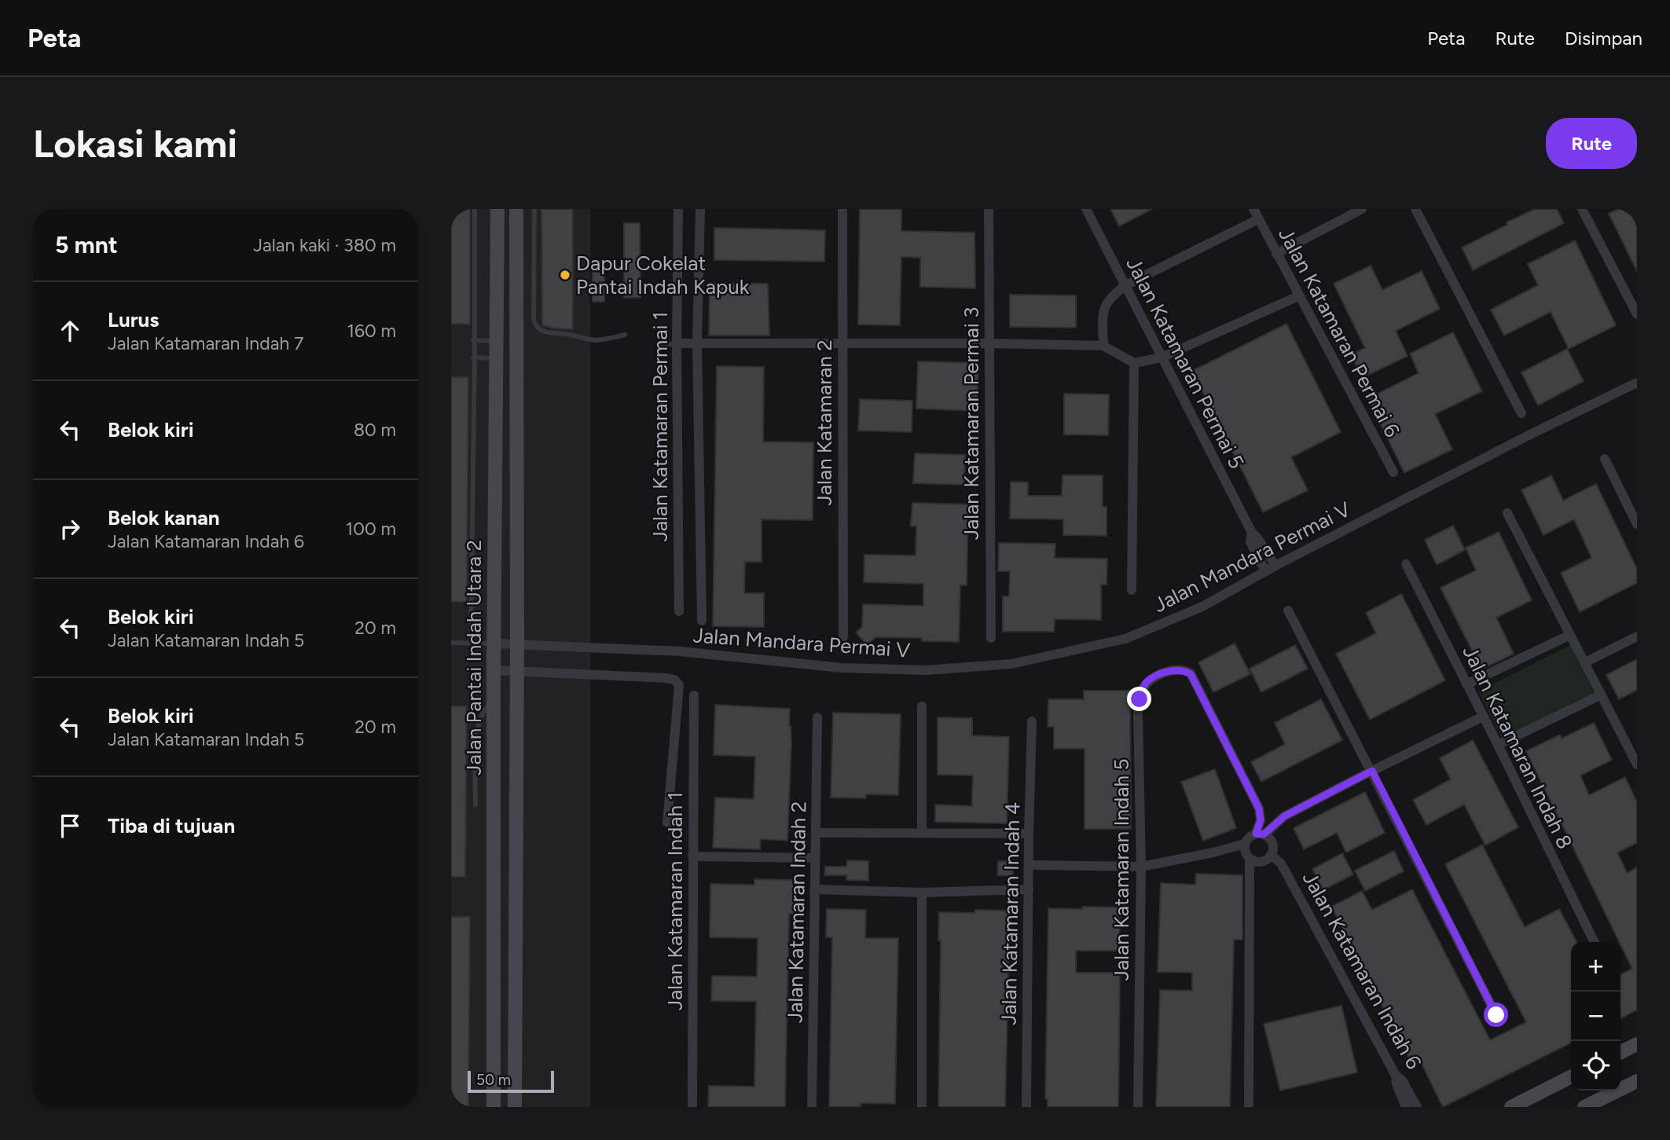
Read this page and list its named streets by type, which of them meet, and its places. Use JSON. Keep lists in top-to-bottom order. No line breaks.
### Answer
{"streets":{"street":["Jalan Katamaran Permai 6","Jalan Katamaran Permai 5","Jalan Katamaran 2","Jalan Katamaran Permai 3","Jalan Katamaran Permai 1","Jalan Mandara Permai V","Jalan Pantai Indah Utara 2","Jalan Katamaran Indah 8","Jalan Katamaran Indah 5","Jalan Katamaran Indah 1","Jalan Katamaran Indah 2","Jalan Katamaran Indah 4","Jalan Katamaran Indah 6"]},"crossings":[["Jalan Katamaran Permai 5","Jalan Mandara Permai V"],["Jalan Mandara Permai V","Jalan Pantai Indah Utara 2"],["Jalan Pantai Indah Utara 2","Jalan Katamaran Indah 1"],["Jalan Katamaran Indah 5","Jalan Katamaran Indah 6"]],"places":["Dapur Cokelat Pantai Indah Kapuk"],"scale_bar":"50 m","page":{"header":"Peta","nav":["Peta","Rute","Disimpan"],"buttons":"Rute","title":"Lokasi kami","heading":["5 mnt","Jalan kaki · 380 m"],"list":[["Lurus","Jalan Katamaran Indah 7","160 m"],["Belok kiri","80 m"],["Belok kanan","Jalan Katamaran Indah 6","100 m"],["Belok kiri","Jalan Katamaran Indah 5","20 m"],["Belok kiri","Jalan Katamaran Indah 5","20 m"],"Tiba di tujuan"],"map_buttons":["+","−"],"scale":"50 m"}}
